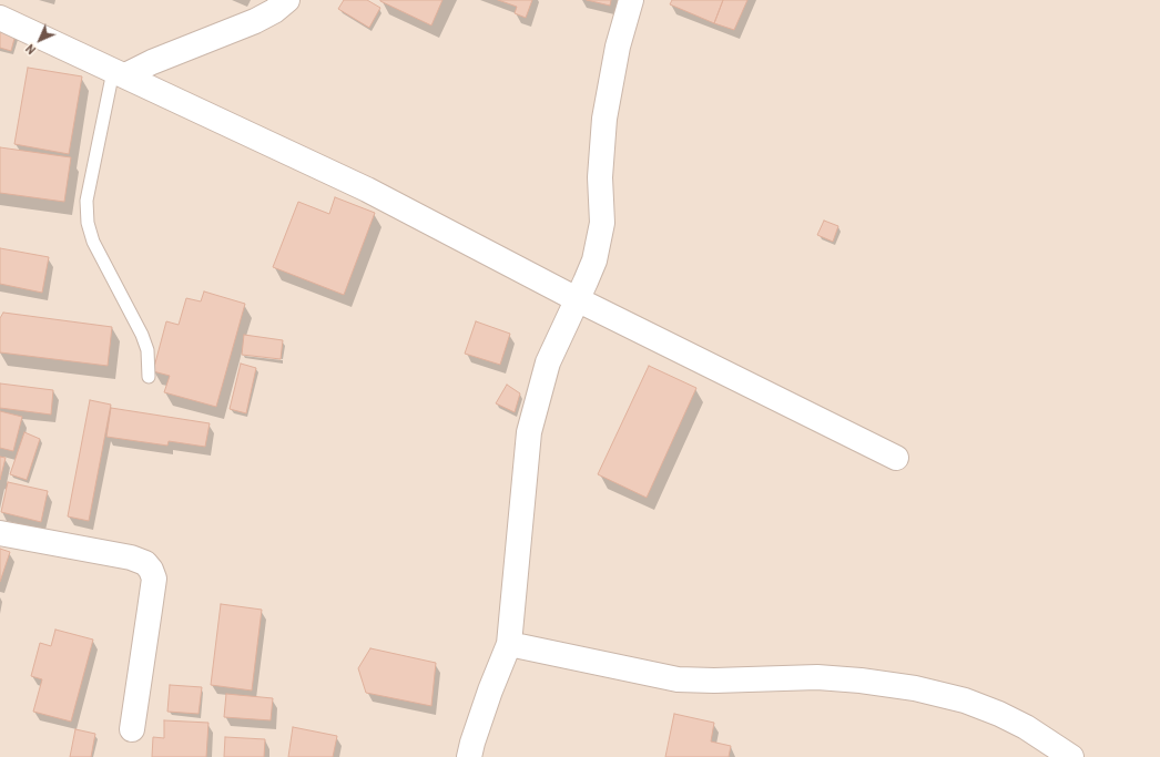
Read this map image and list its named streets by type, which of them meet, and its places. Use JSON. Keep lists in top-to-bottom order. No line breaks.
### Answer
{"north":"bottom left"}
